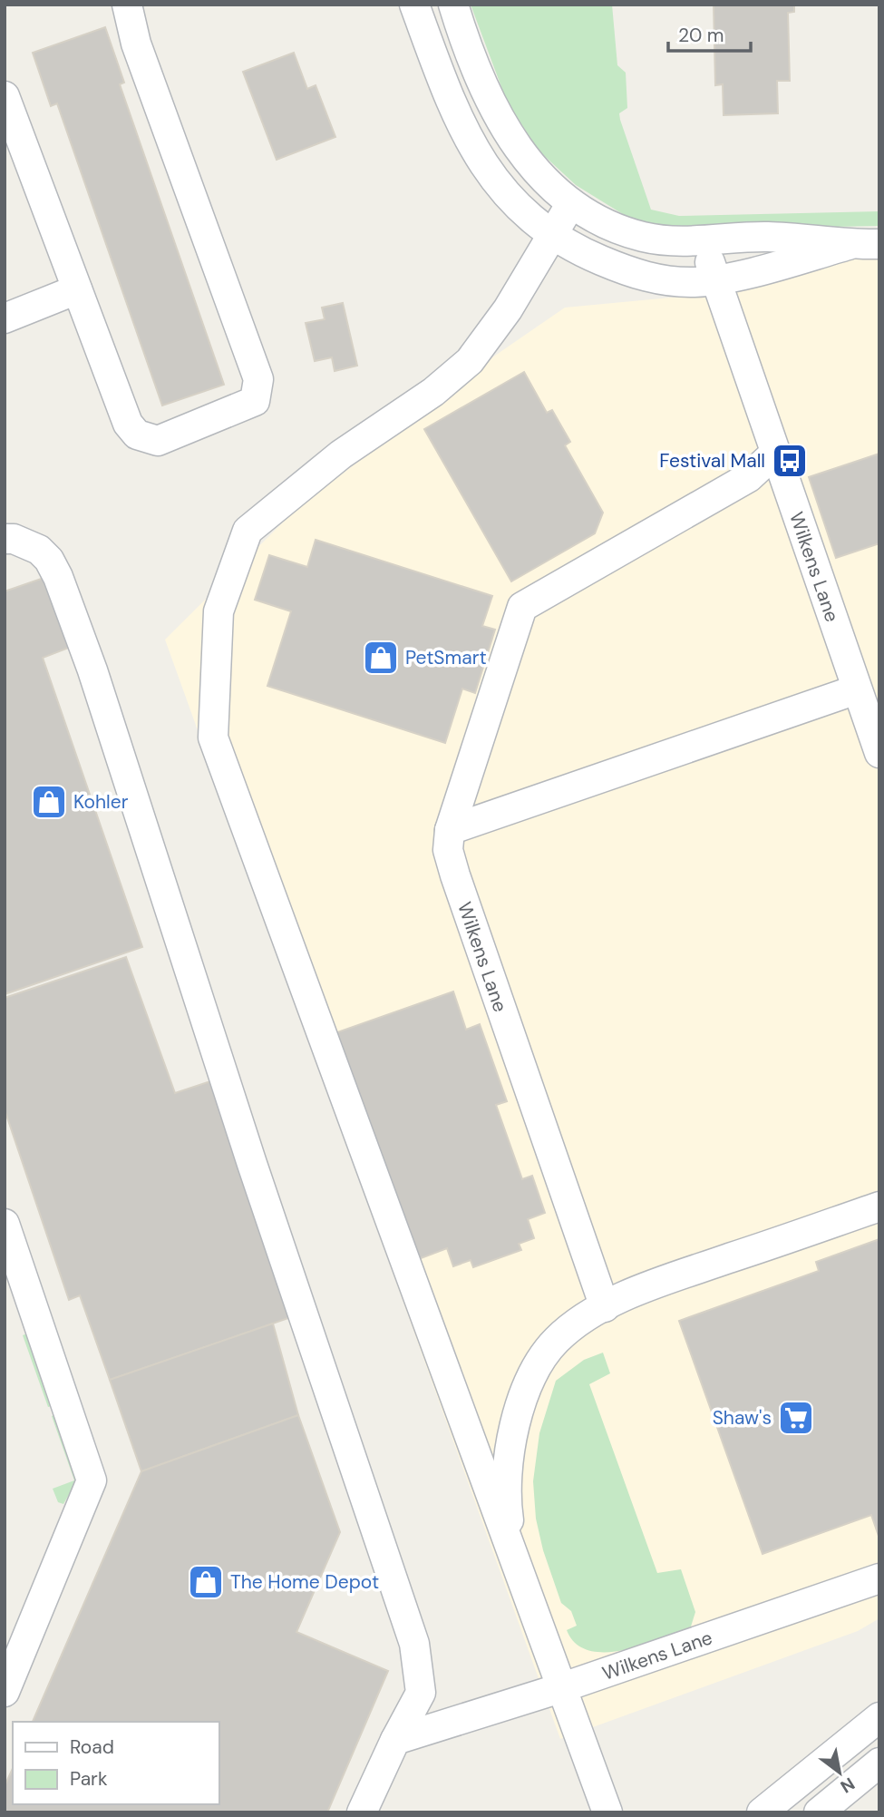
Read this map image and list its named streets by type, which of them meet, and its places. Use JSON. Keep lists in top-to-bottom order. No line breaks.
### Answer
{"streets":{"street":["Wilkens Lane"]},"places":{"bus stop":["Festival Mall"],"shop":["PetSmart","Kohler","The Home Depot"],"supermarket":["Shaw's"]},"legend":["Road","Park"],"scale_bar":"20 m","north":"bottom right"}
